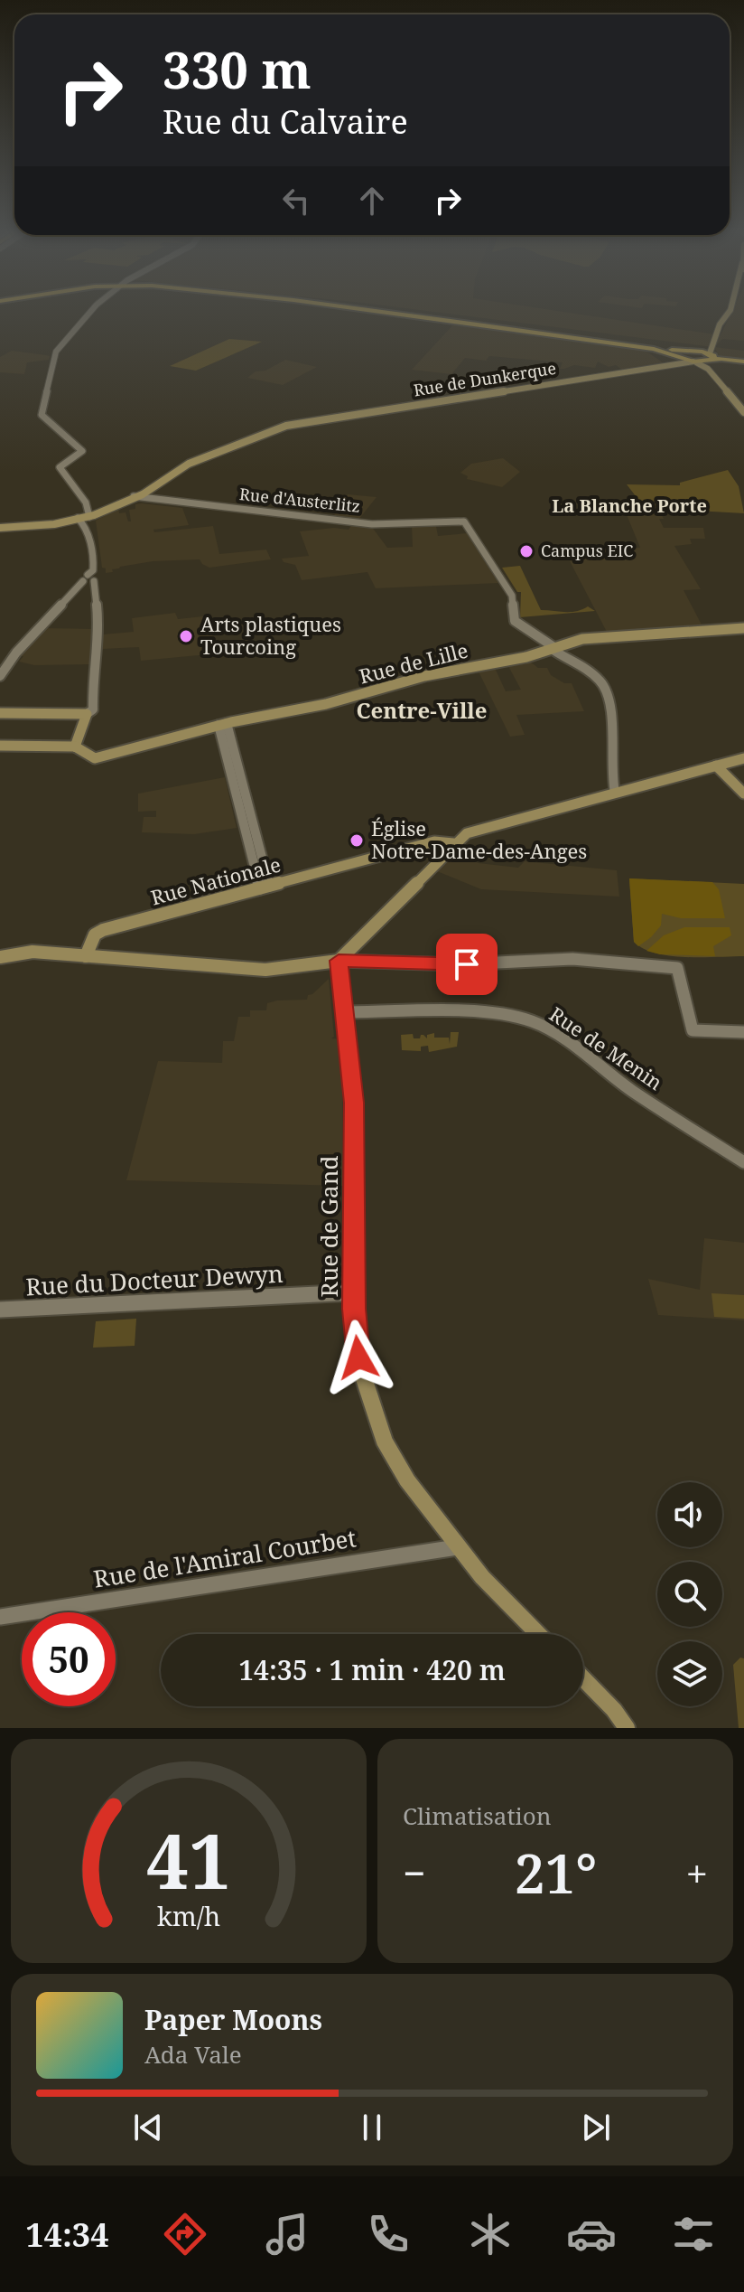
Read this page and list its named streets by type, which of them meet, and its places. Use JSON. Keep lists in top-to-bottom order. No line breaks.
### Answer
{"streets":{"main road":["Rue de Dunkerque","Rue de Lille","Rue Nationale","Rue de Gand"],"street":["Rue d'Austerlitz","Rue de Menin","Rue du Docteur Dewyn","Rue de l'Amiral Courbet"]},"crossings":[["Rue de Dunkerque","Rue d'Austerlitz"],["Rue d'Austerlitz","Rue de Lille"],["Rue de Menin","Rue de Gand"],["Rue de Gand","Rue du Docteur Dewyn"],["Rue de Gand","Rue de l'Amiral Courbet"]],"districts":["La Blanche Porte","Centre-Ville"],"places":["Campus EIC","Arts plastiques Tourcoing","Église Notre-Dame-des-Anges"],"page":{"turn":["330 m","Rue du Calvaire"],"limit":"50","trip":"14:35 · 1 min · 420 m","tile":"Climatisation","heat":["−","21°","+"],"song":["Paper Moons","Ada Vale"],"tabs":"14:34","gauge":["41","km/h"]}}
